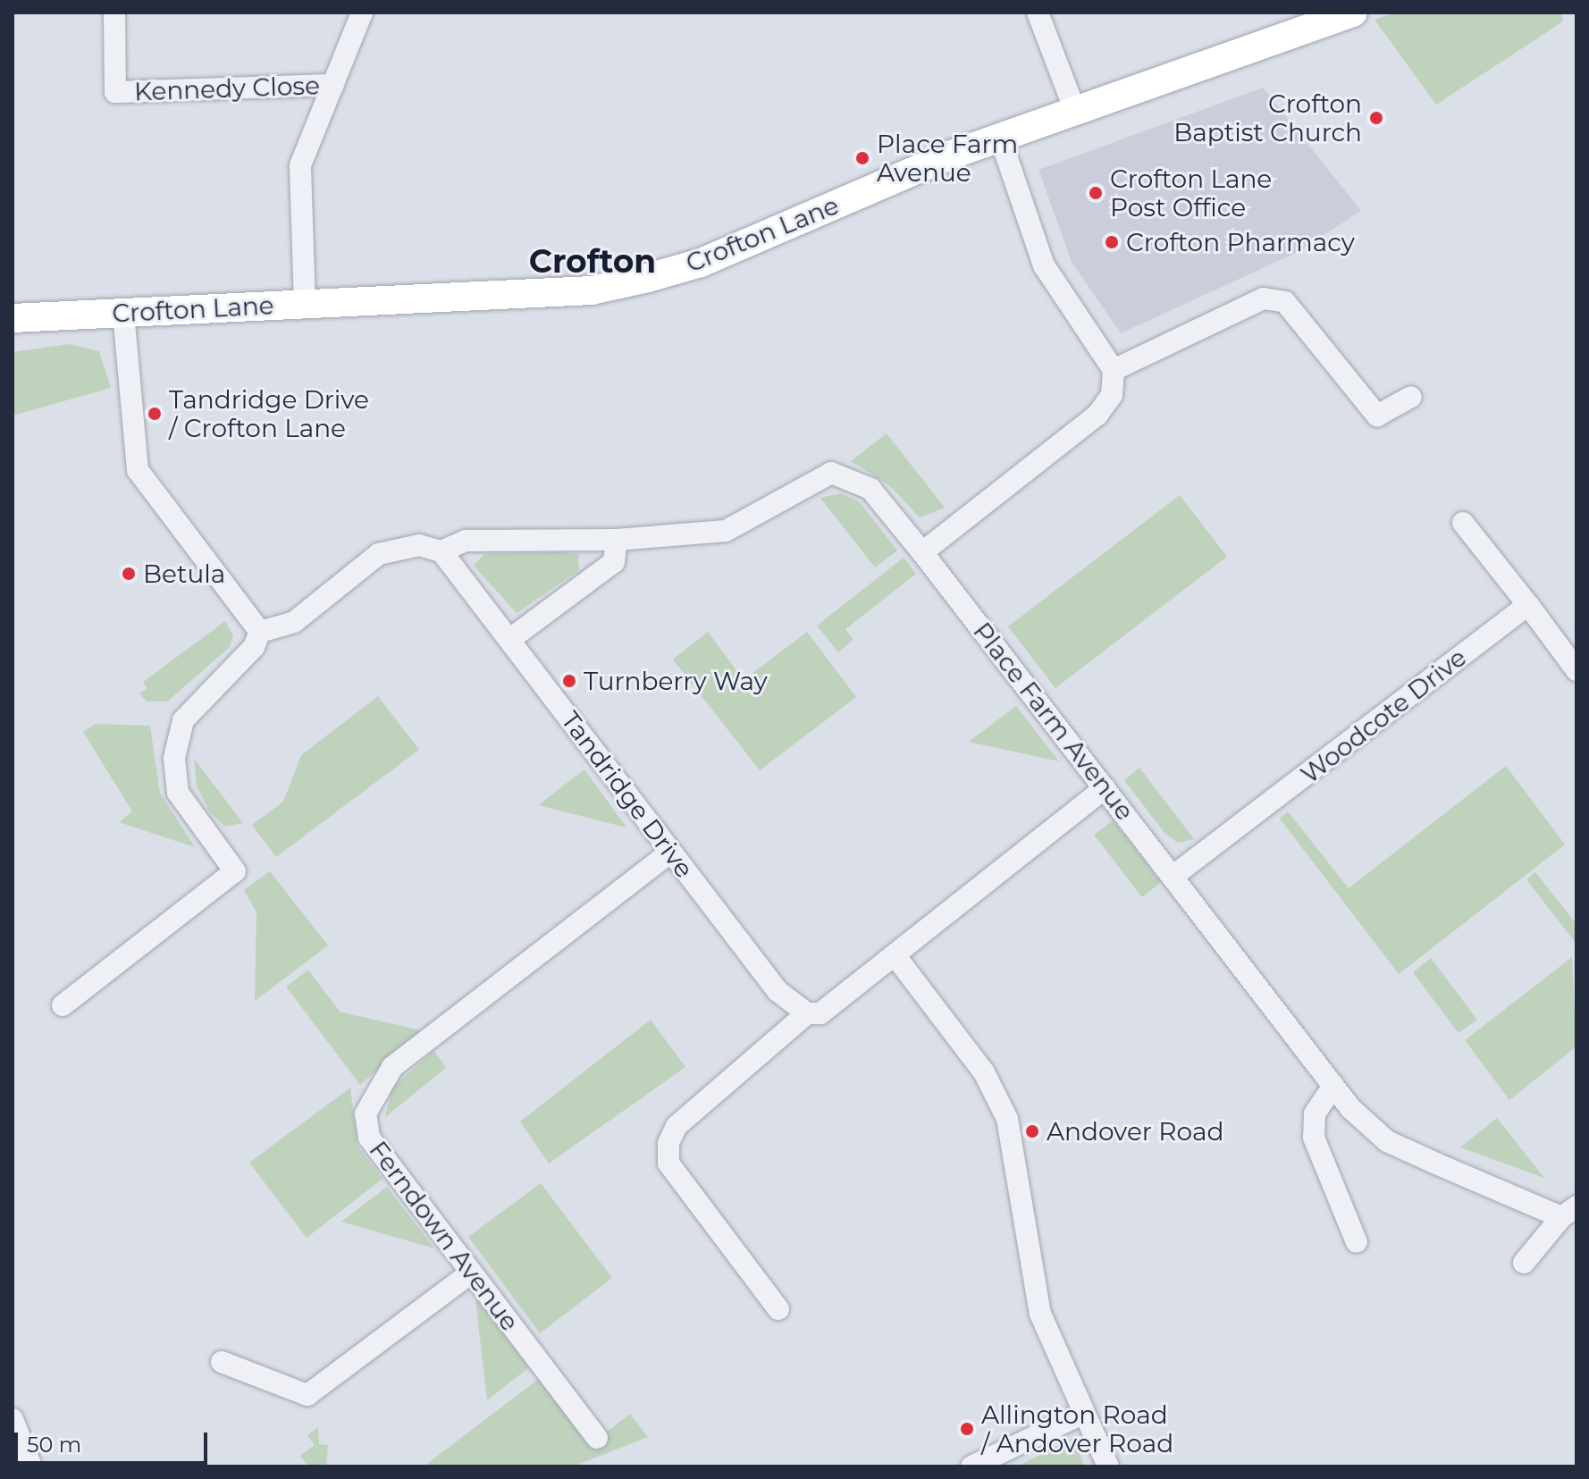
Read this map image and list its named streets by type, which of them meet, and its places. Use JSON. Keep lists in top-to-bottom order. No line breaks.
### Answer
{"streets":{"street":["Kennedy Close","Crofton Lane","Woodcote Drive","Place Farm Avenue","Tandridge Drive","Ferndown Avenue"]},"crossings":[["Kennedy Close","Crofton Lane"],["Woodcote Drive","Place Farm Avenue"],["Tandridge Drive","Ferndown Avenue"]],"districts":["Crofton"],"places":["Crofton Baptist Church","Place Farm Avenue","Crofton Lane Post Office","Crofton Pharmacy","Tandridge Drive / Crofton Lane","Betula","Turnberry Way","Andover Road","Allington Road / Andover Road"],"scale_bar":"50 m"}
